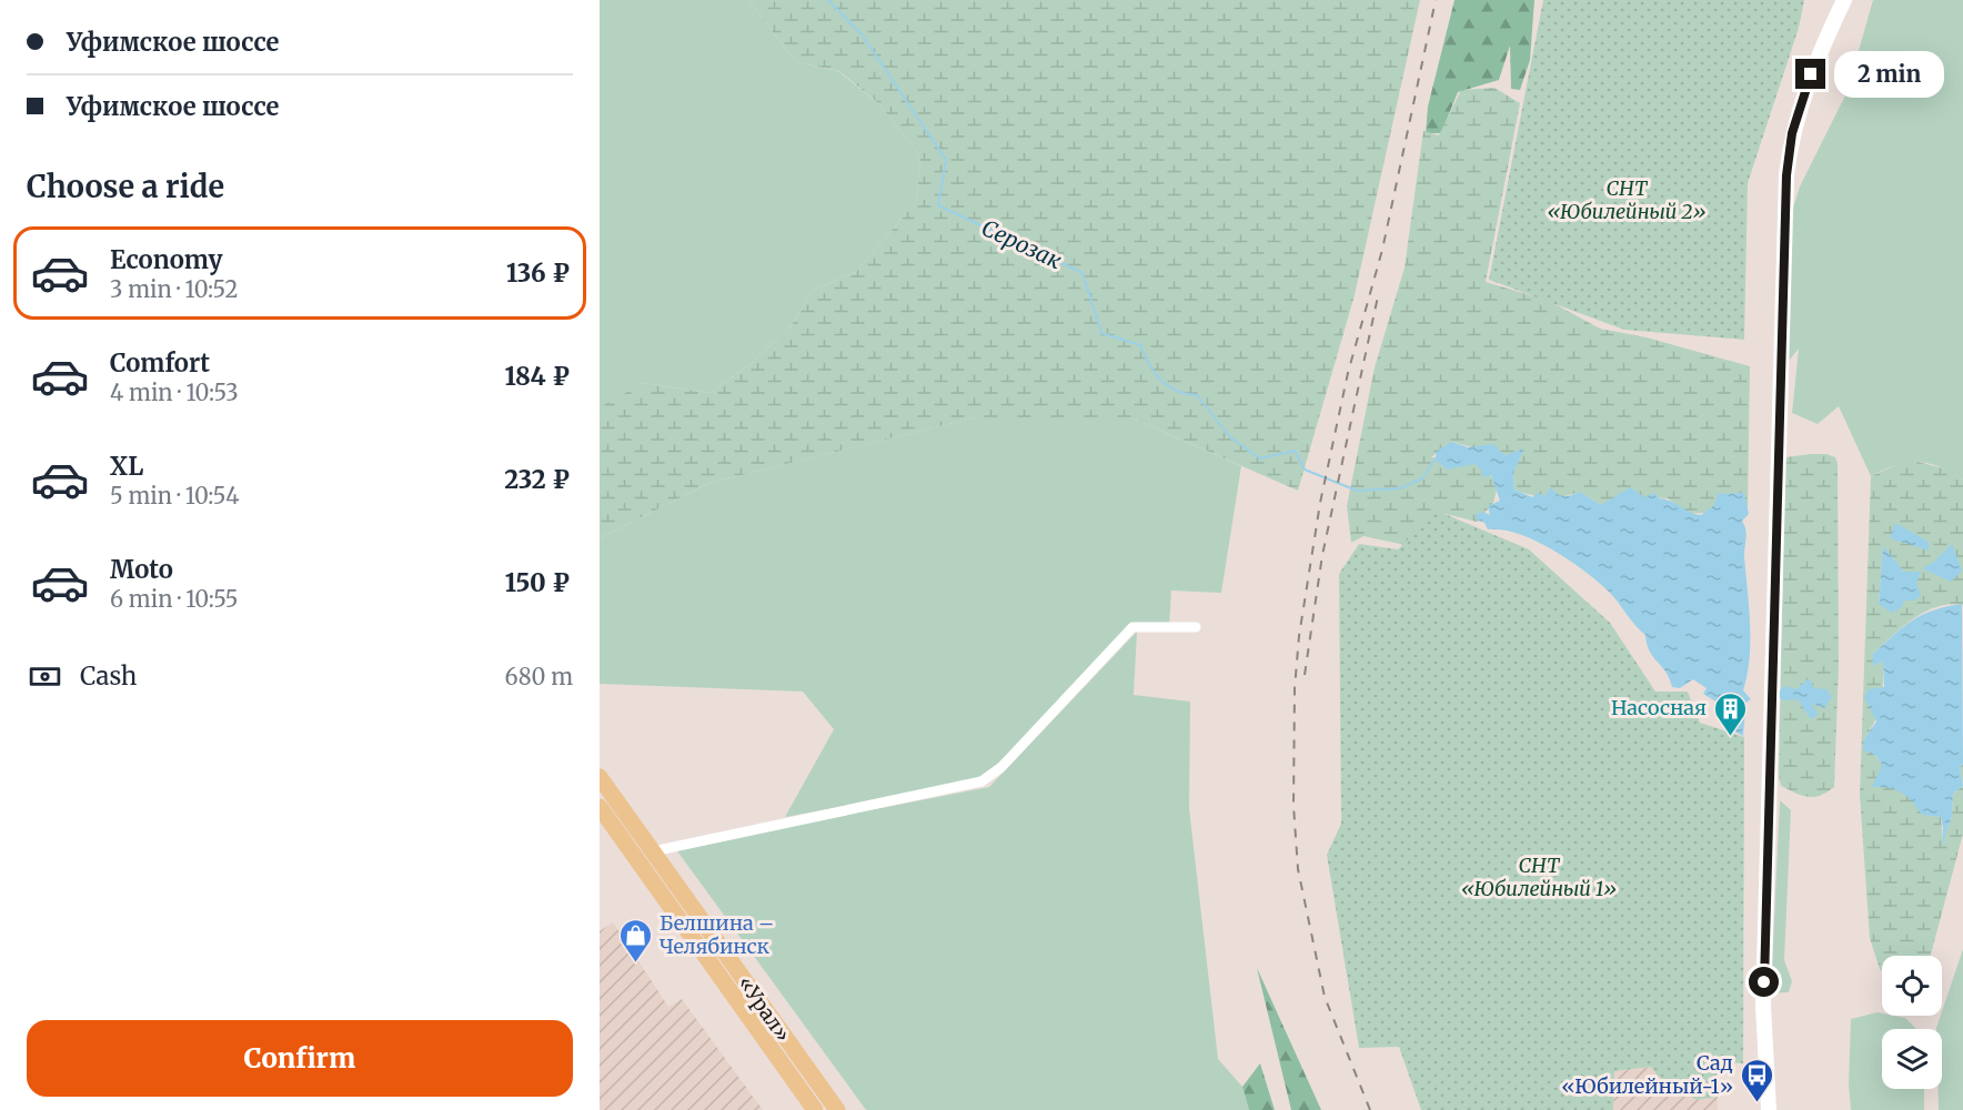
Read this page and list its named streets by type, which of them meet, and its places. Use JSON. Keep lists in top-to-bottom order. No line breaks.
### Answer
{"streets":{"main road":["«Урал»"]},"water":["Серозак"],"parks":["СНТ «Юбилейный 2»","СНТ «Юбилейный 1»"],"places":{"building":["Насосная"],"shop":["Белшина – Челябинск"],"bus stop":["Сад «Юбилейный-1»"]},"page":{"banner":["Уфимское шоссе","Уфимское шоссе"],"bubble":"2 min","heading":"Choose a ride","list":[{"name":"Economy","note":"3 min · 10:52","value":"136 ₽"},{"name":"Comfort","note":"4 min · 10:53","value":"184 ₽"},{"name":"XL","note":"5 min · 10:54","value":"232 ₽"},{"name":"Moto","note":"6 min · 10:55","value":"150 ₽"}],"pay":["Cash","680 m"],"buttons":"Confirm"}}
